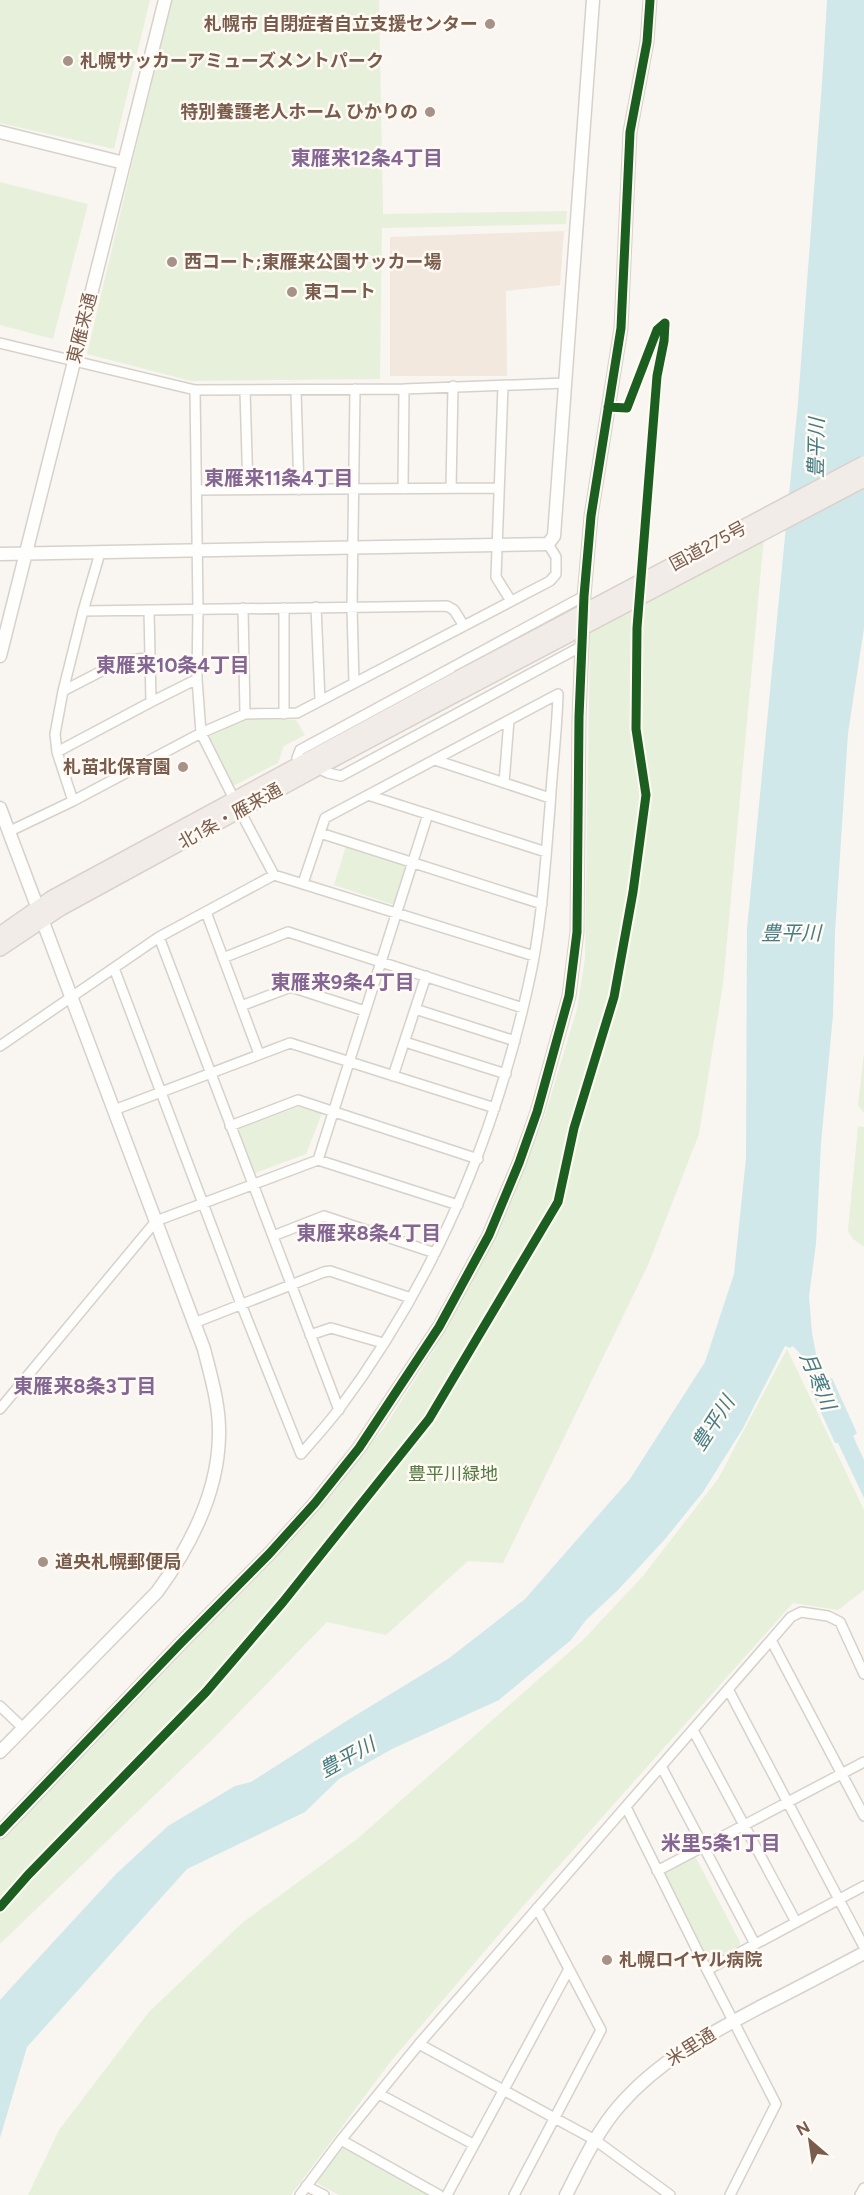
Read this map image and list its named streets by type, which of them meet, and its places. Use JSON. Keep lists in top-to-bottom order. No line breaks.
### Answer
{"streets":{"highway":["国道275号","北1条・雁来通"],"street":["東雁来通","米里通"]},"crossings":[["国道275号","北1条・雁来通"]],"districts":["東雁来12条4丁目","東雁来11条4丁目","東雁来10条4丁目","東雁来9条4丁目","東雁来8条4丁目","東雁来8条3丁目","米里5条1丁目"],"water":["豊平川","月寒川"],"parks":["豊平川緑地"],"places":["札幌市 自閉症者自立支援センター","札幌サッカーアミューズメントパーク","特別養護老人ホーム ひかりの","西コート;東雁来公園サッカー場","東コート","札苗北保育園","道央札幌郵便局","札幌ロイヤル病院"],"north":"top left"}
